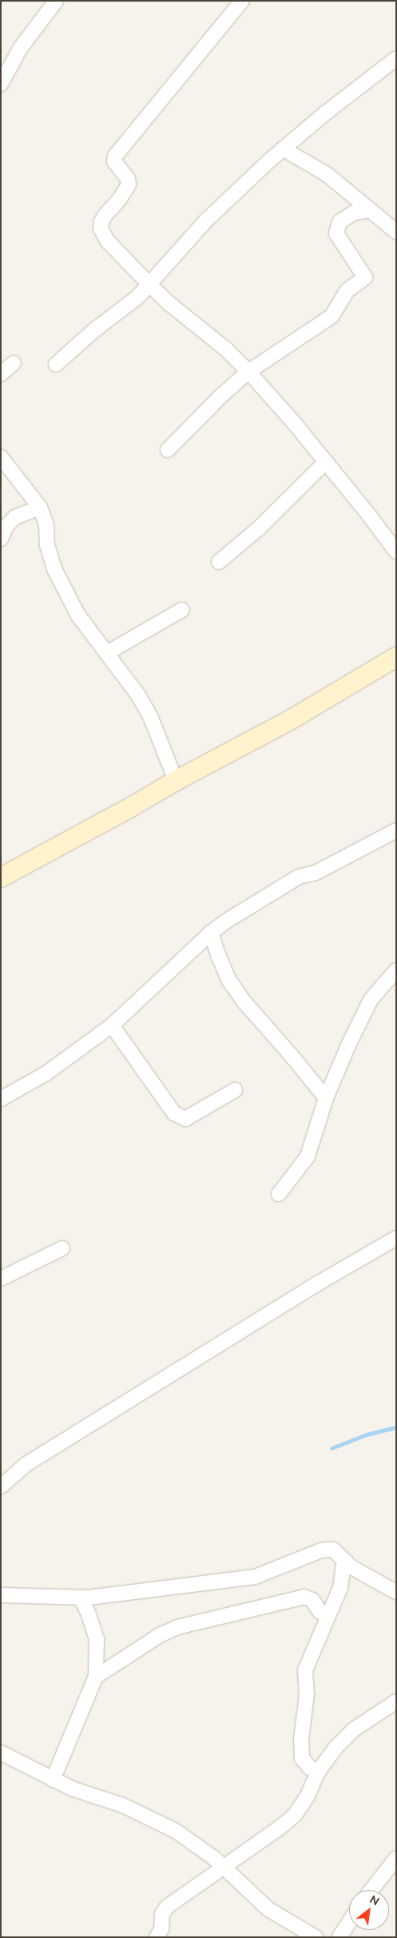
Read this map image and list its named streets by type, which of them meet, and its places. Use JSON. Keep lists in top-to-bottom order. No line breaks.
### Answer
{"north":"top right"}
